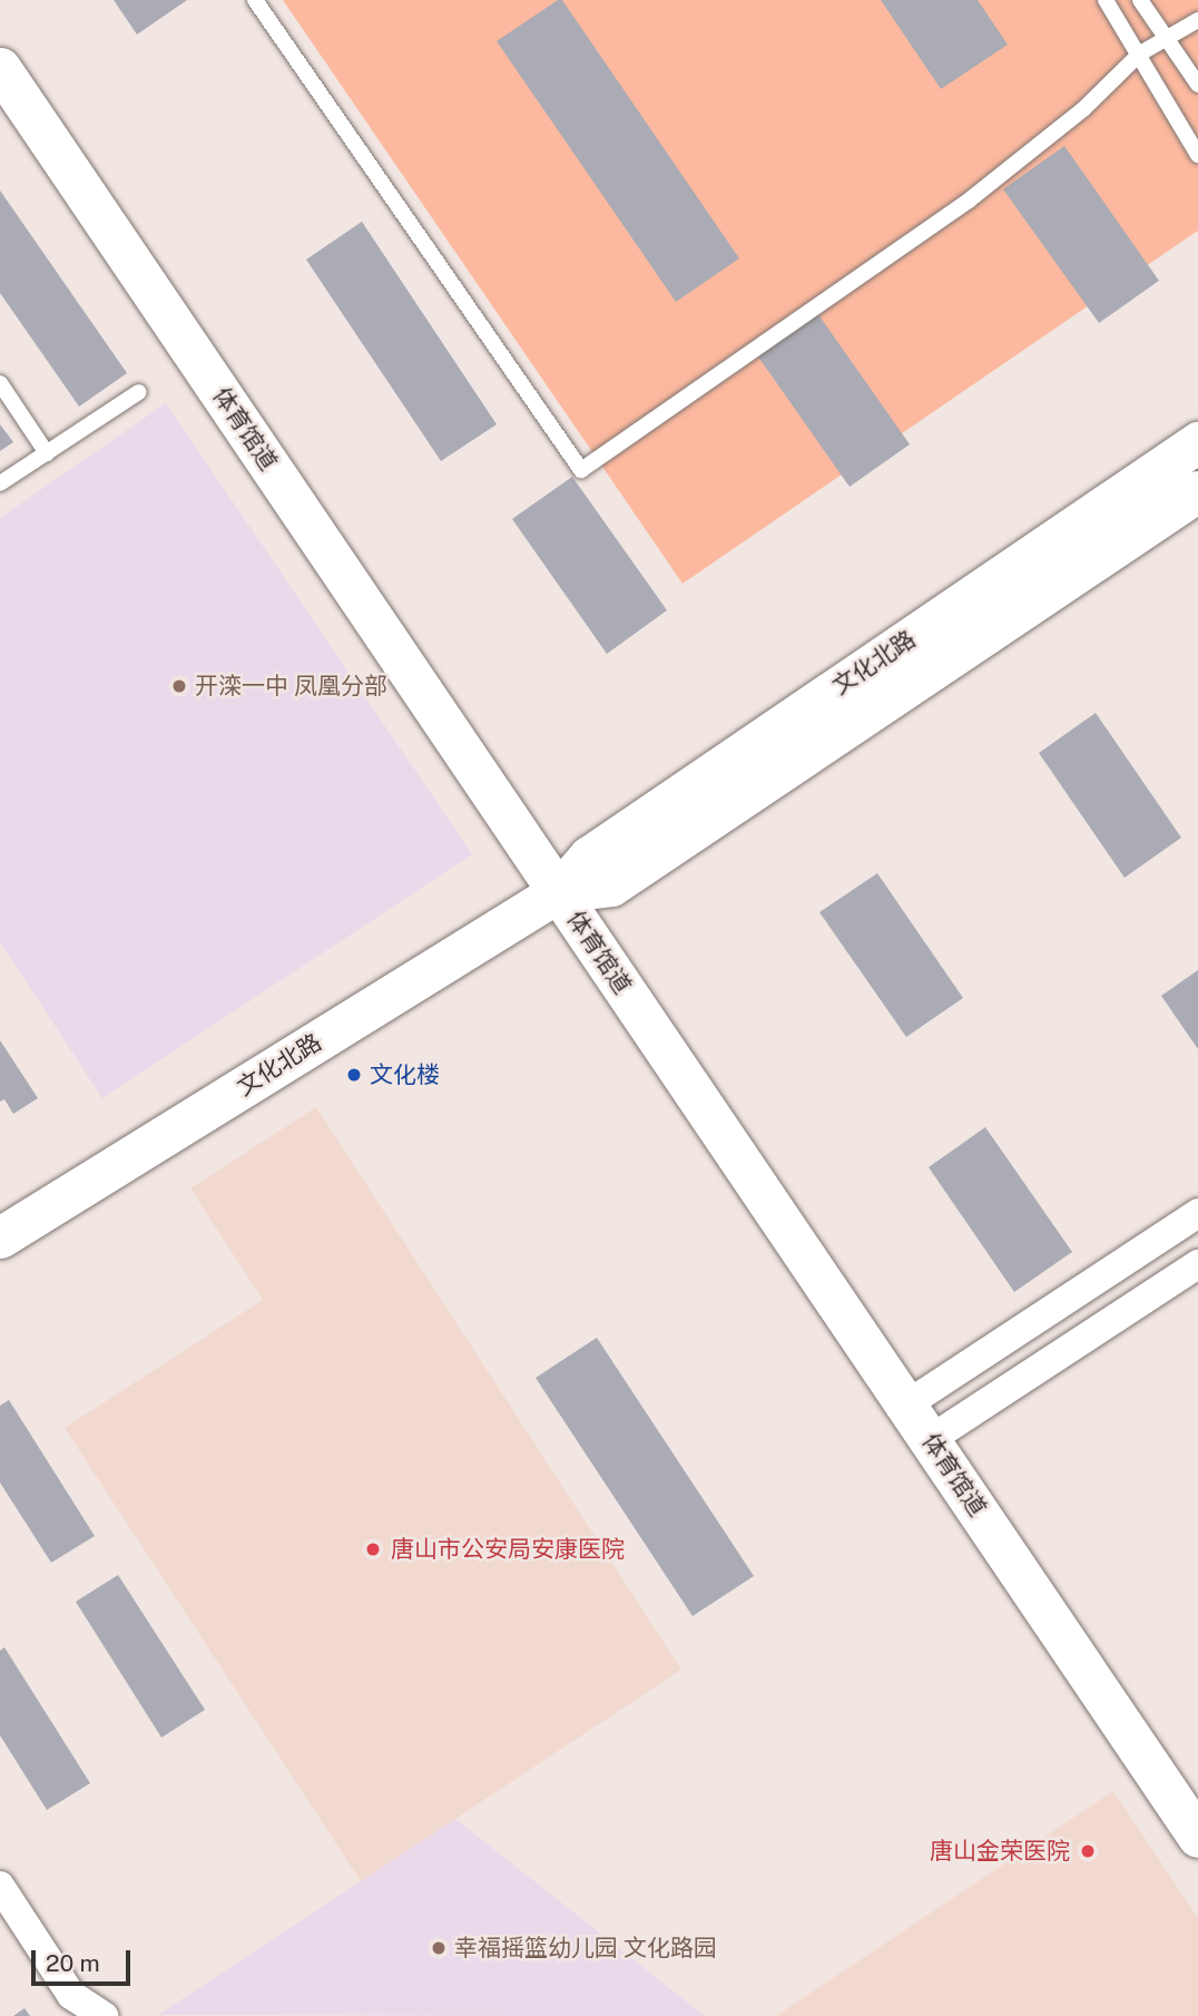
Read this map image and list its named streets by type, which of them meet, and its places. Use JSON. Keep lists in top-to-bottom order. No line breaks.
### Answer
{"streets":{"street":["体育馆道","文化北路"]},"crossings":[["体育馆道","文化北路"]],"places":["开滦一中 凤凰分部","文化楼","唐山市公安局安康医院","唐山金荣医院","幸福摇篮幼儿园 文化路园"],"scale_bar":"20 m"}
